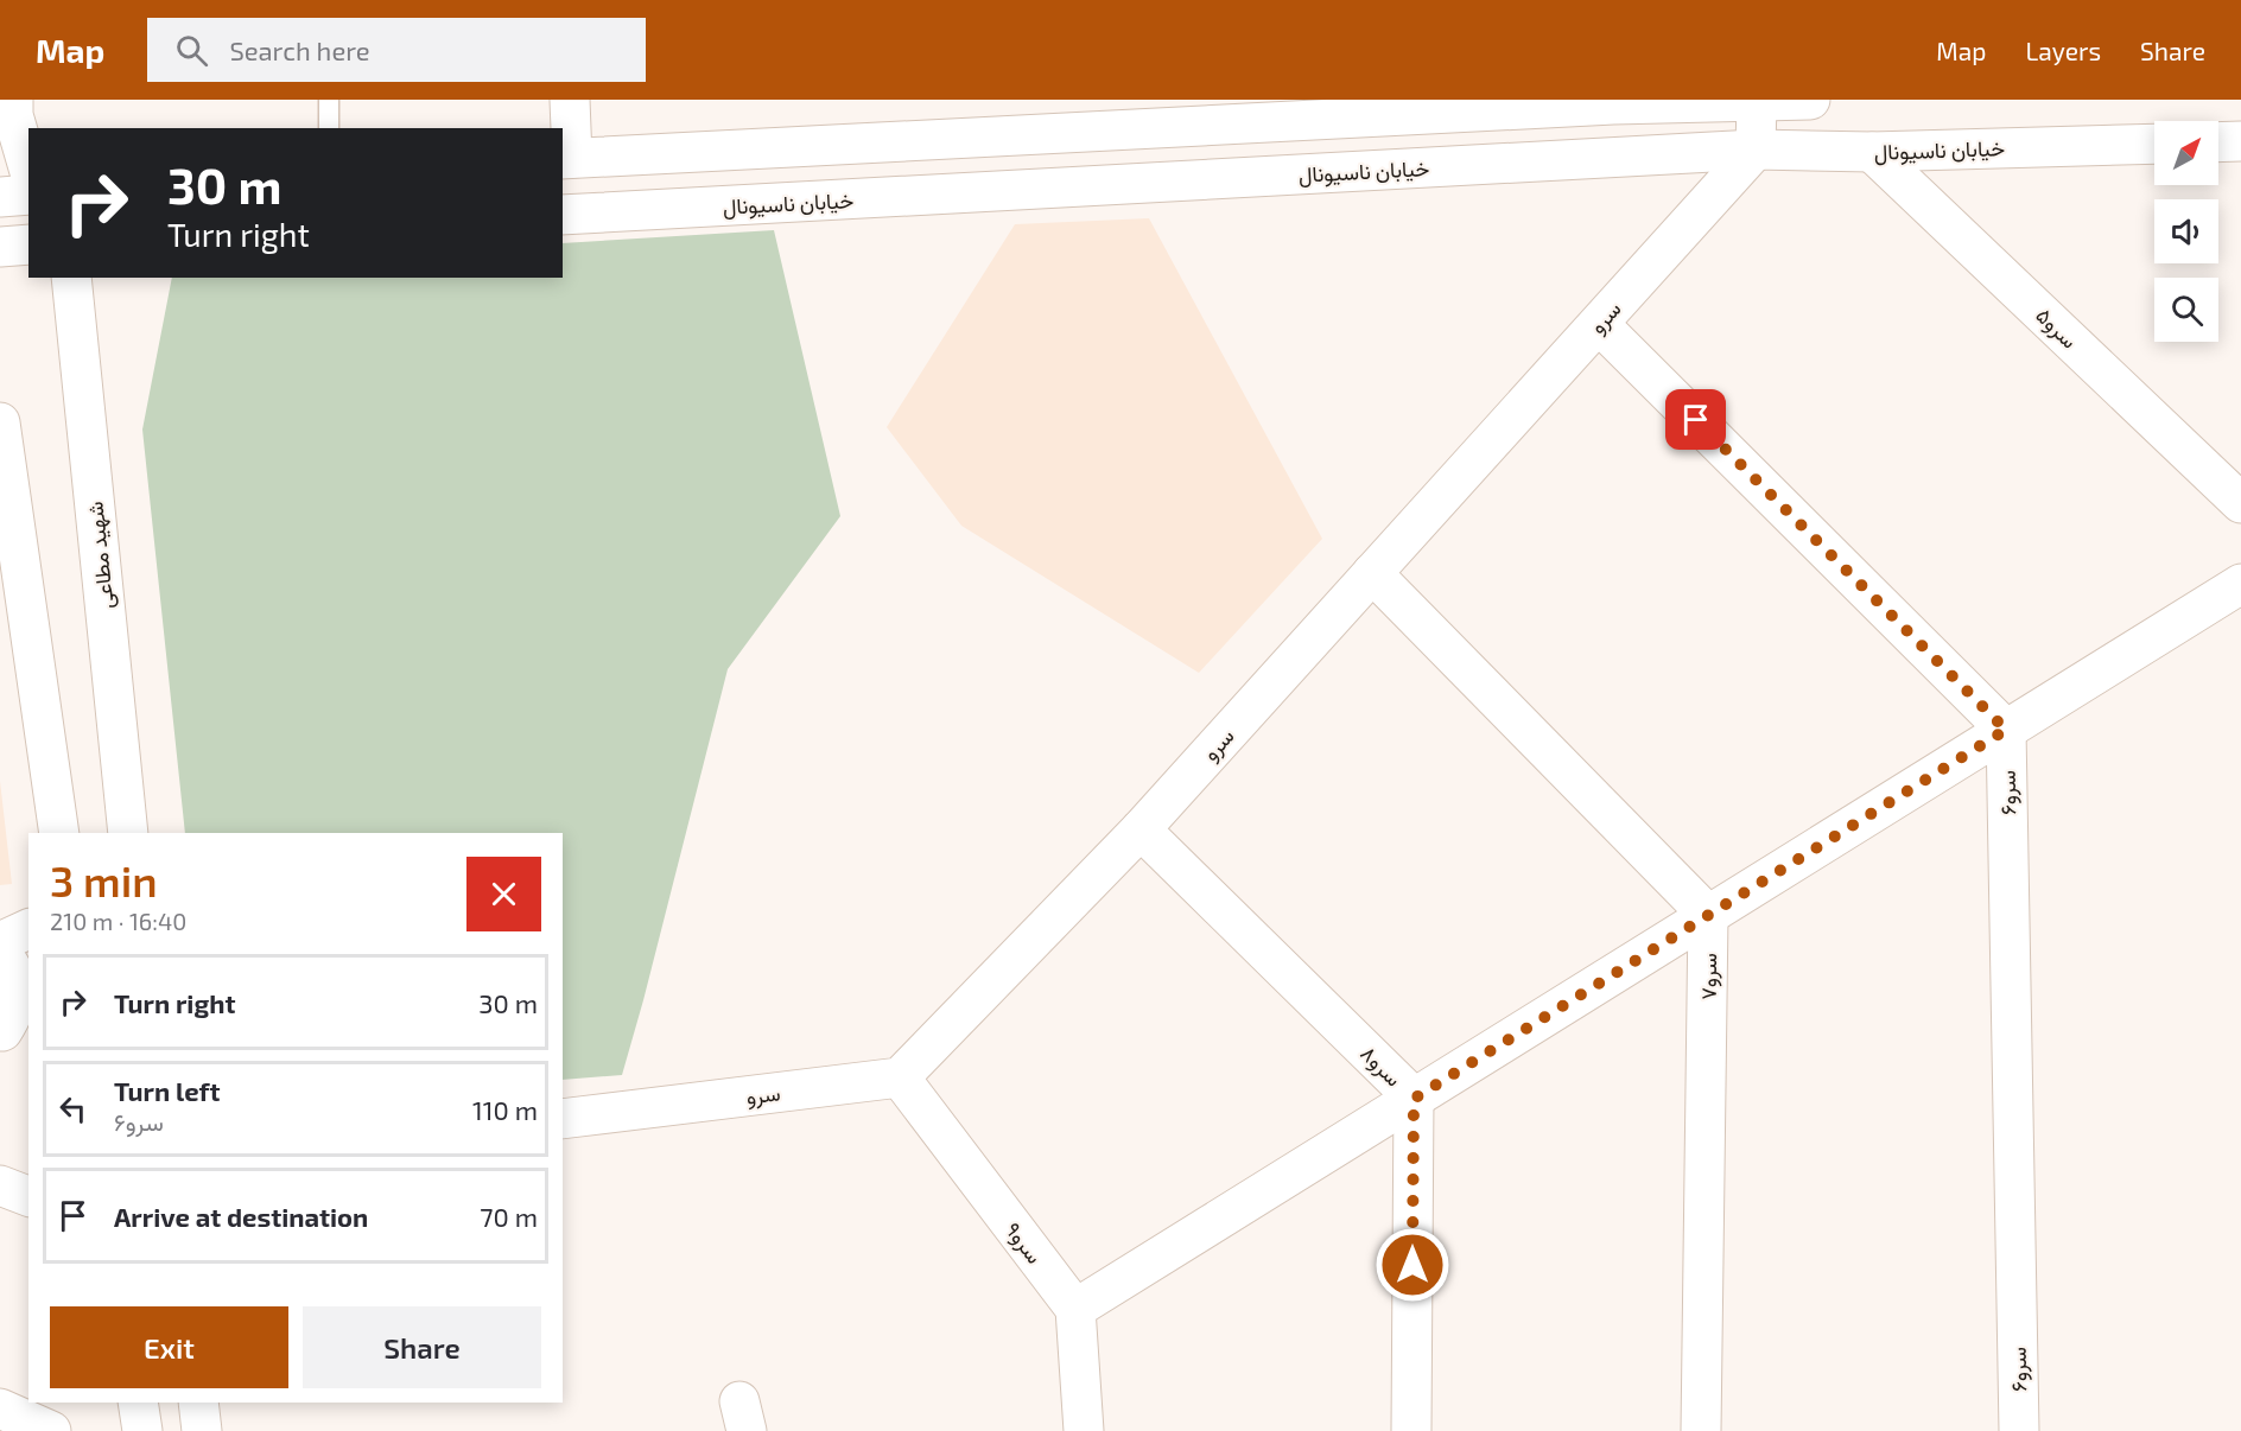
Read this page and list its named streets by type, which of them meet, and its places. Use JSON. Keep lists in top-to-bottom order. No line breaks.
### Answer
{"streets":{"street":["خیابان ناسیونال","سرو","سرو۵","شهید مطاعی","سرو۶","سرو۷","سرو۸","سرو۹"]},"crossings":[["خیابان ناسیونال","سرو"],["خیابان ناسیونال","سرو۵"],["سرو","سرو۸"],["سرو","سرو۹"]],"north":"top right","page":{"header":"Map","search":"Search here","nav":["Map","Layers","Share"],"turn":["30 m","Turn right"],"heading":["3 min","210 m · 16:40"],"list":[{"name":"Turn right","value":"30 m"},{"name":"Turn left","note":"سرو۶","value":"110 m"},{"name":"Arrive at destination","value":"70 m"}],"buttons":["Exit","Share"]}}
